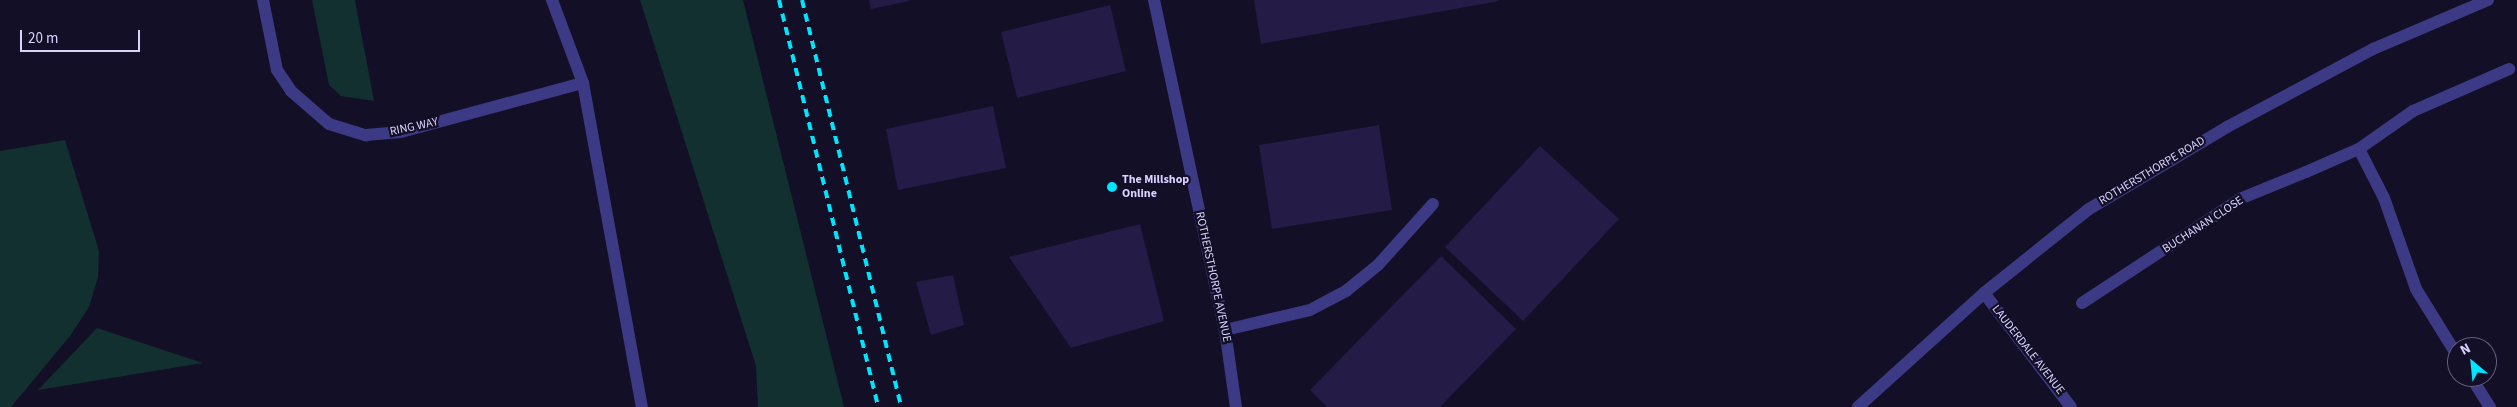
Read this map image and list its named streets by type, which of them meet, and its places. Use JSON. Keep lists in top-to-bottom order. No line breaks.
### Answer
{"streets":{"street":["RING WAY","ROTHERSTHORPE ROAD","BUCHANAN CLOSE","ROTHERSTHORPE AVENUE","LAUDERDALE AVENUE"]},"crossings":[["ROTHERSTHORPE ROAD","LAUDERDALE AVENUE"]],"places":["The Millshop Online"],"scale_bar":"20 m","north":"top left"}
